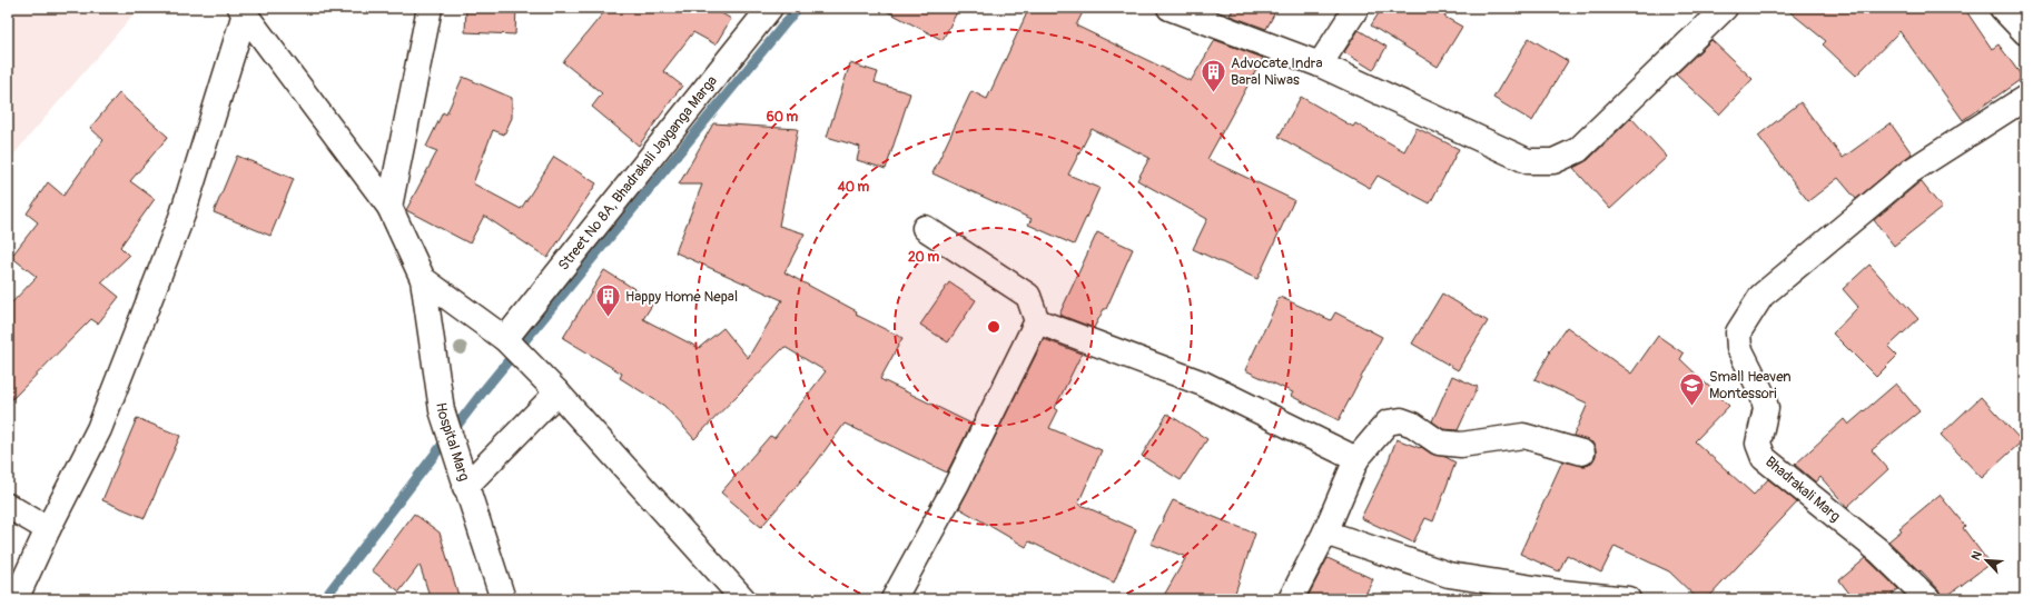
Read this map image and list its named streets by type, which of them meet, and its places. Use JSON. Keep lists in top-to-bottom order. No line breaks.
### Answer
{"streets":{"street":["Street No 8A, Bhadrakali Jayganga Marga","Hospital Marg","Bhadrakali Marg"]},"places":{"building":["Advocate Indra Baral Niwas","Happy Home Nepal"],"school or university":["Small Heaven Montessori"]},"north":"top left","rings":["60 m","40 m","20 m"]}
